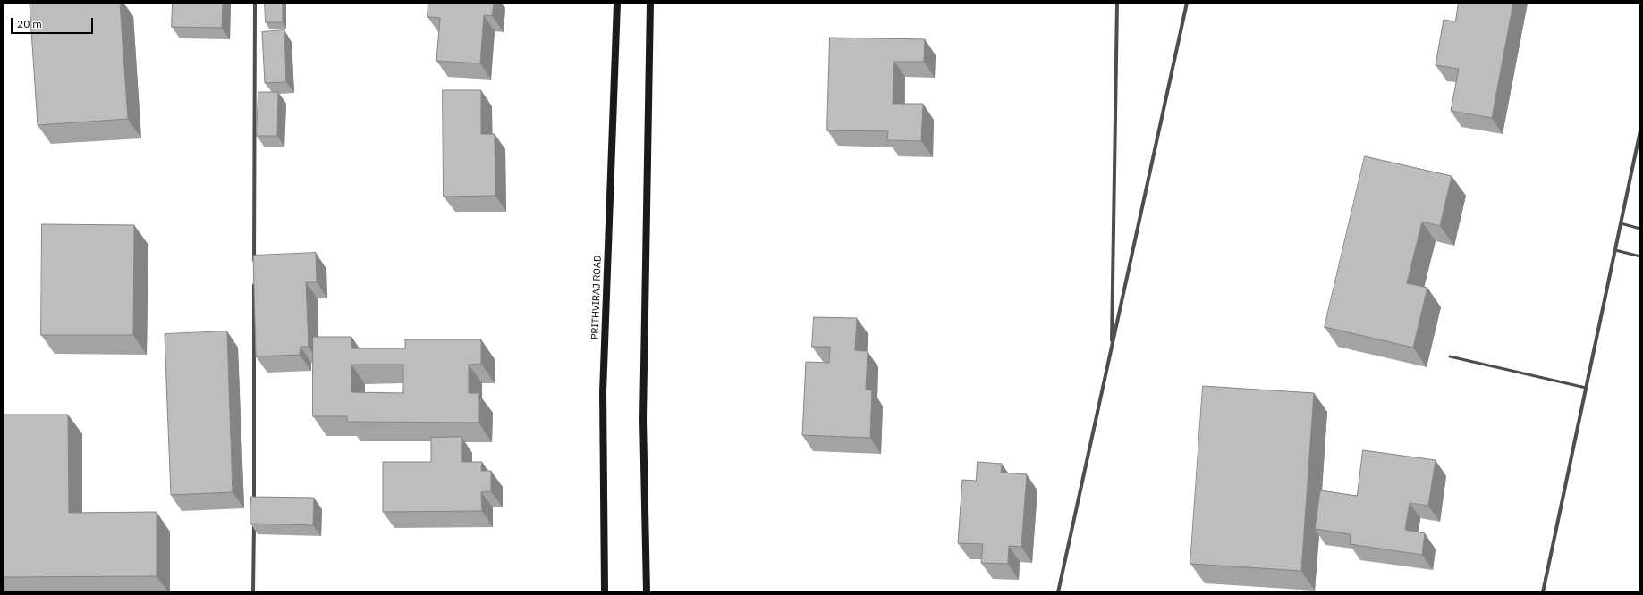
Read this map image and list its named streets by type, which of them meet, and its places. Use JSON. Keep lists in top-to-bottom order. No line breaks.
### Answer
{"streets":{"main road":["PRITHVIRAJ ROAD"]},"scale_bar":"20 m"}
